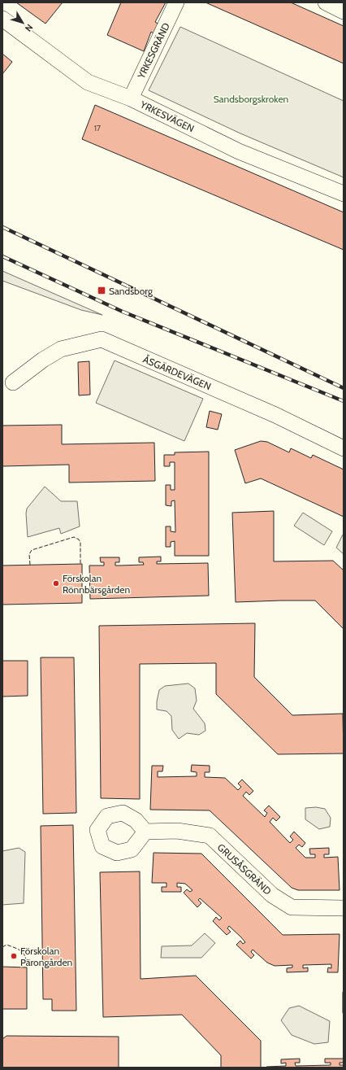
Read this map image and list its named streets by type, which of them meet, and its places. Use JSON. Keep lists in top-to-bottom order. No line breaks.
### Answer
{"streets":{"street":["YRKESGRÄND","YRKESVÄGEN","ÅSGÄRDEVÄGEN","GRUSÅSGRÄND"]},"crossings":[["YRKESGRÄND","YRKESVÄGEN"]],"parks":["Sandsborgskroken"],"places":{"transit":["Sandsborg"],"other":["Förskolan Rönnbärsgården","Förskolan Pärongården"]},"house_numbers":["17"],"north":"bottom right"}
